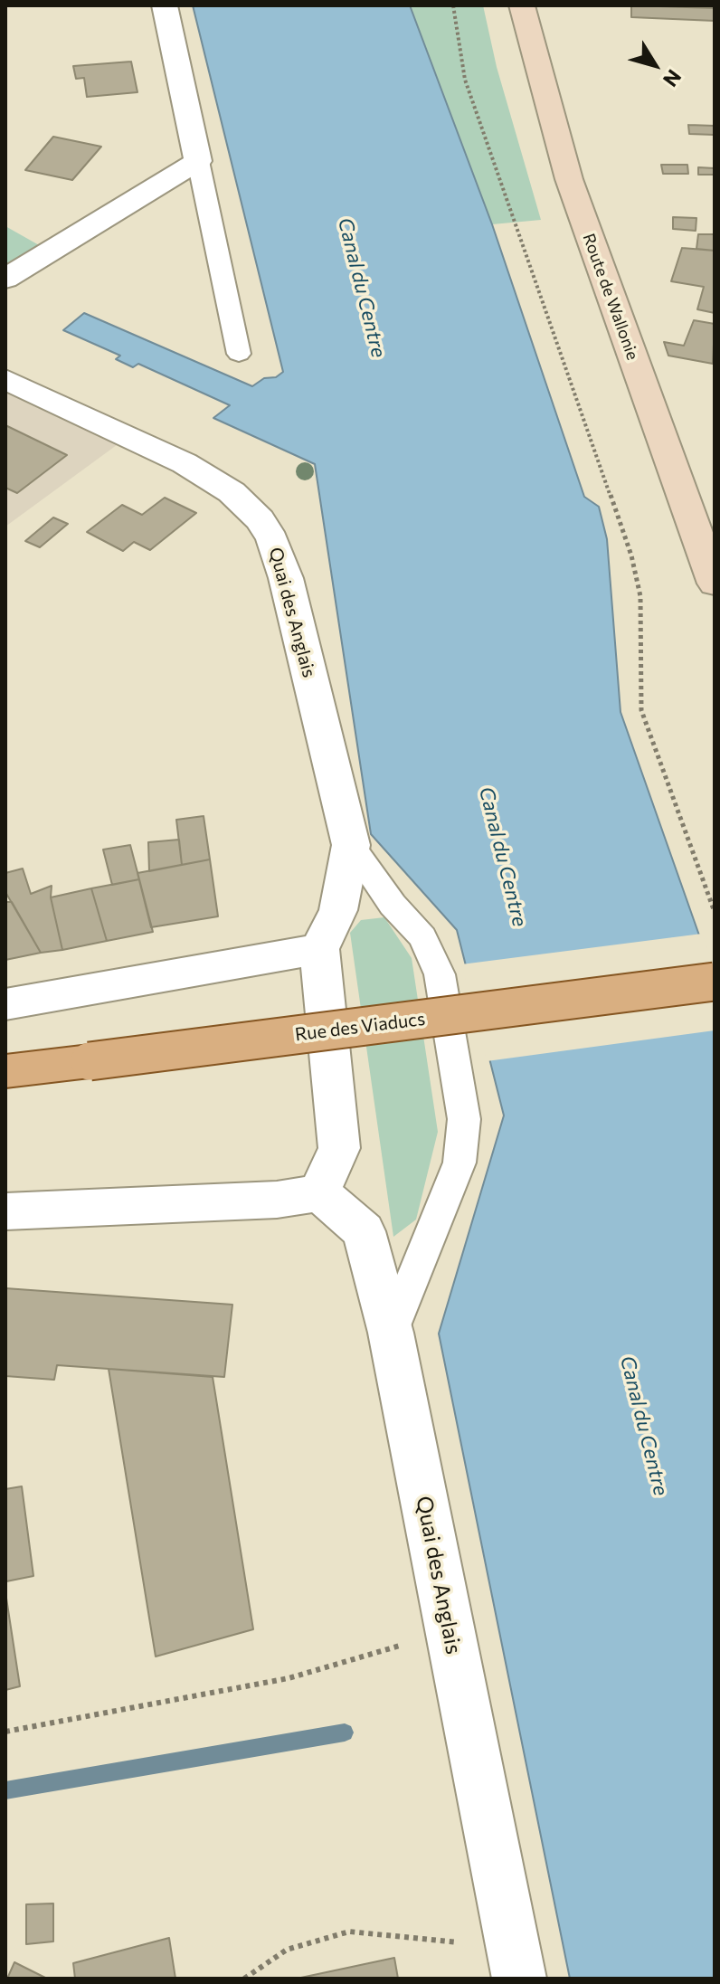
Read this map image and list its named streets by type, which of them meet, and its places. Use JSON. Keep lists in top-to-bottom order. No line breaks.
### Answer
{"streets":{"main road":["Route de Wallonie","Rue des Viaducs"],"street":["Quai des Anglais"]},"water":["Canal du Centre"],"north":"bottom right"}
